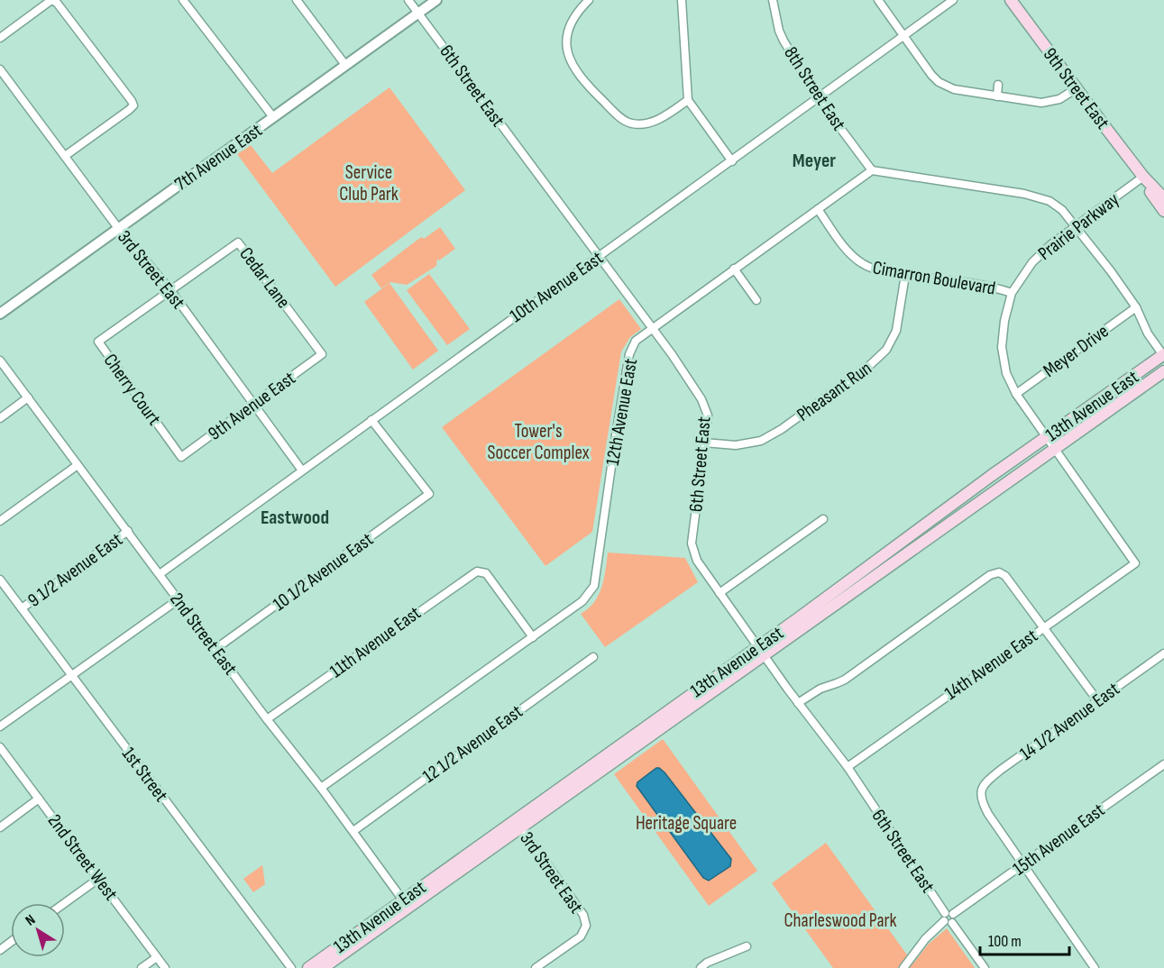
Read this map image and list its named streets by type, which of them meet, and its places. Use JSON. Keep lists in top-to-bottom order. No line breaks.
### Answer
{"streets":{"main road":["9th Street East","13th Avenue East"],"street":["6th Street East","8th Street East","7th Avenue East","Prairie Parkway","3rd Street East","Cedar Lane","Cimarron Boulevard","10th Avenue East","Meyer Drive","Cherry Court","Pheasant Run","9th Avenue East","12th Avenue East","9 1/2 Avenue East","10 1/2 Avenue East","2nd Street East","11th Avenue East","14th Avenue East","14 1/2 Avenue East","12 1/2 Avenue East","1st Street","15th Avenue East","2nd Street West"]},"crossings":[["6th Street East","7th Avenue East"],["6th Street East","10th Avenue East"],["6th Street East","Pheasant Run"],["6th Street East","13th Avenue East"],["6th Street East","12th Avenue East"],["6th Street East","14th Avenue East"],["6th Street East","15th Avenue East"],["8th Street East","10th Avenue East"],["8th Street East","12th Avenue East"],["9th Street East","Prairie Parkway"],["7th Avenue East","3rd Street East"],["Prairie Parkway","Cimarron Boulevard"],["Prairie Parkway","Meyer Drive"],["Prairie Parkway","13th Avenue East"],["Prairie Parkway","14th Avenue East"],["3rd Street East","Cedar Lane"],["3rd Street East","10th Avenue East"],["3rd Street East","Cherry Court"],["3rd Street East","9th Avenue East"],["3rd Street East","13th Avenue East"],["Cedar Lane","Cherry Court"],["Cedar Lane","9th Avenue East"],["Cimarron Boulevard","Pheasant Run"],["Cimarron Boulevard","12th Avenue East"],["10th Avenue East","10 1/2 Avenue East"],["10th Avenue East","2nd Street East"],["Cherry Court","9th Avenue East"],["13th Avenue East","2nd Street East"],["12th Avenue East","2nd Street East"],["12th Avenue East","11th Avenue East"],["9 1/2 Avenue East","2nd Street East"],["9 1/2 Avenue East","1st Street"],["10 1/2 Avenue East","2nd Street East"],["2nd Street East","11th Avenue East"],["2nd Street East","12 1/2 Avenue East"],["14 1/2 Avenue East","15th Avenue East"]],"districts":["Meyer","Eastwood"],"parks":["Service Club Park","Tower's Soccer Complex","Heritage Square","Charleswood Park"],"scale_bar":"100 m","north":"top left"}
